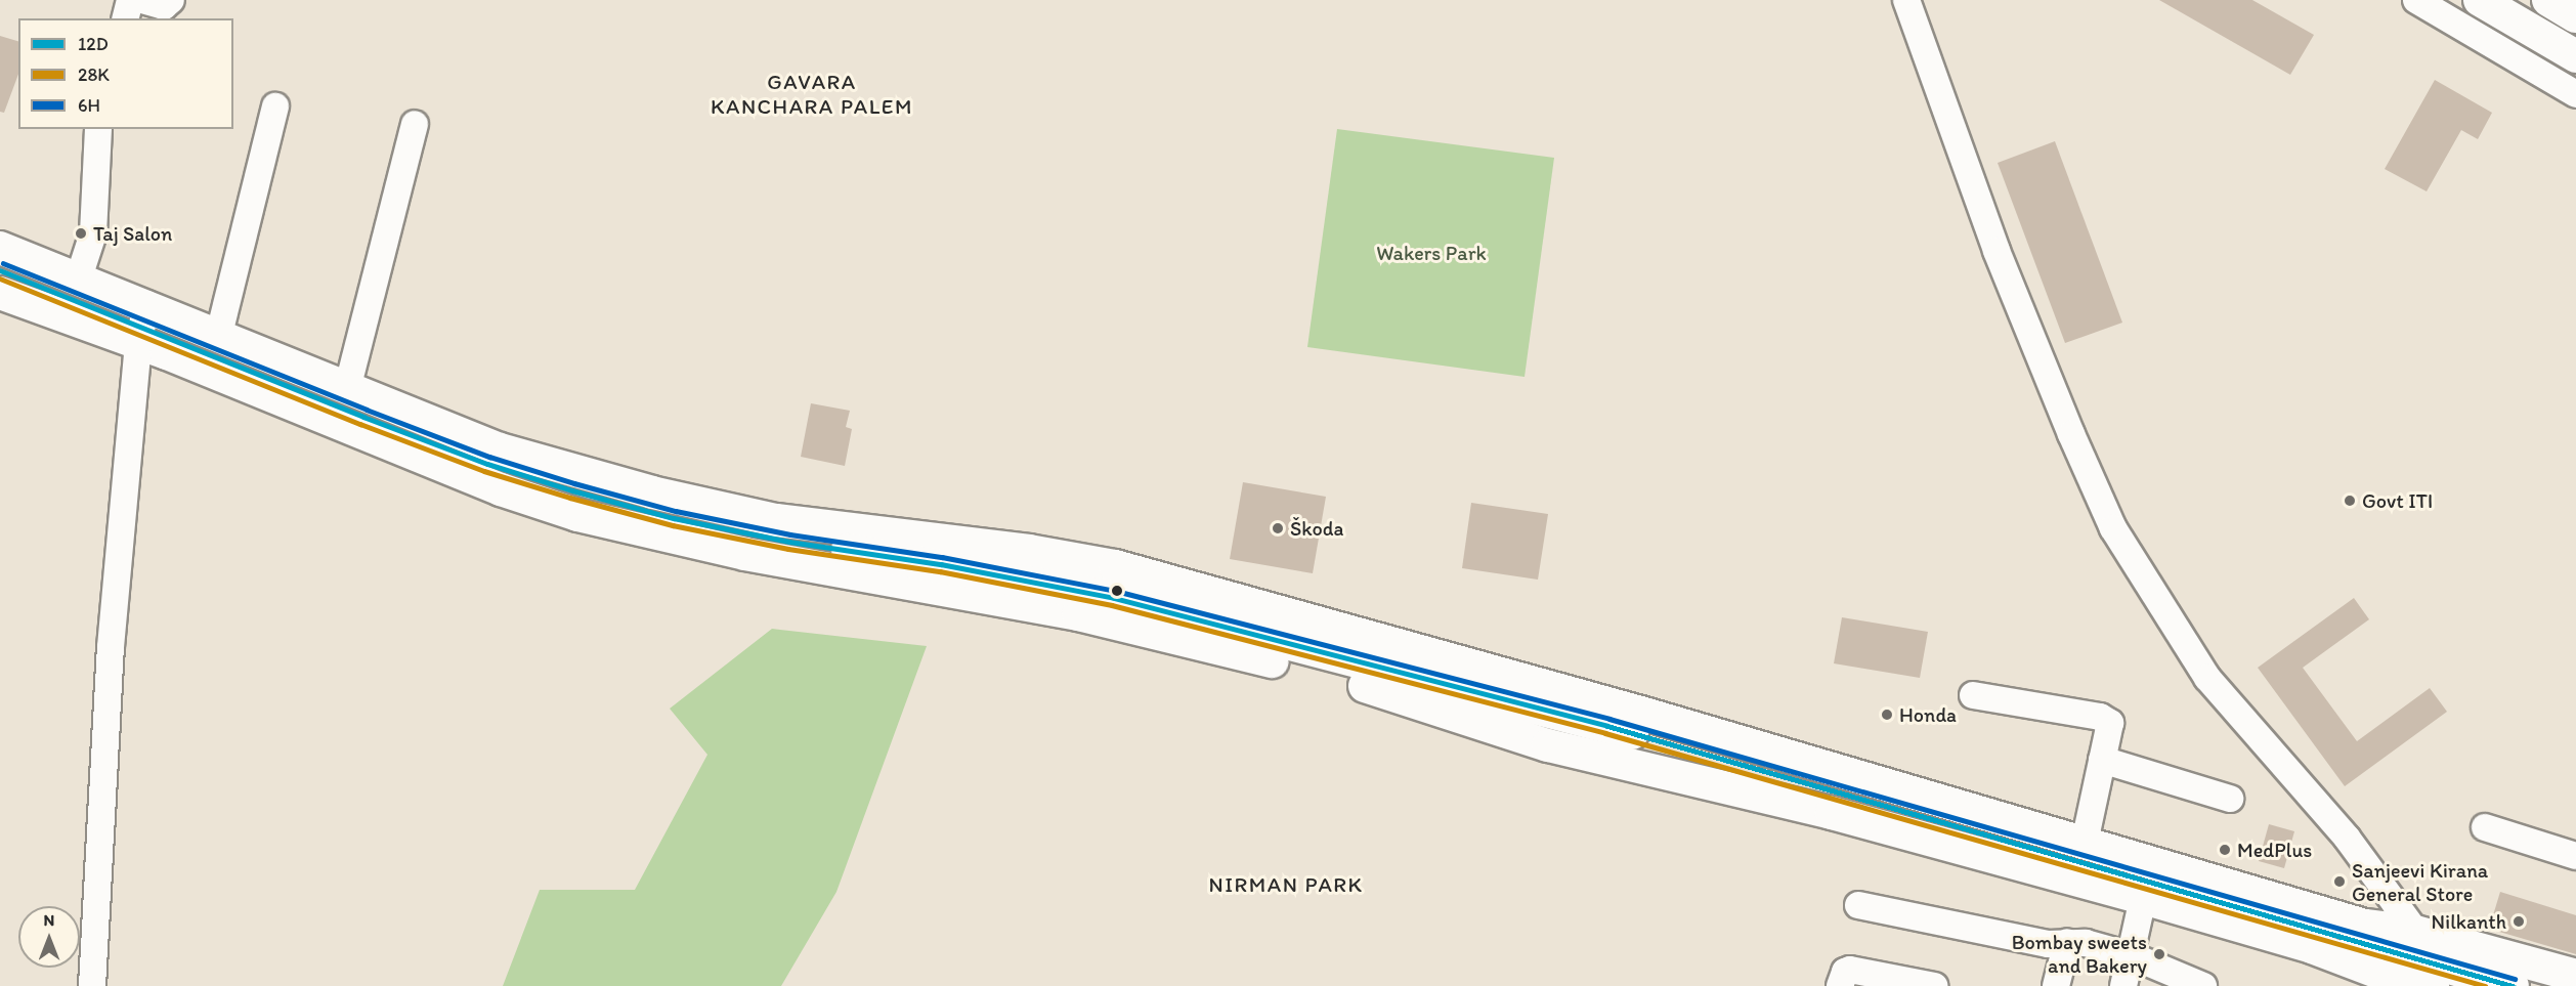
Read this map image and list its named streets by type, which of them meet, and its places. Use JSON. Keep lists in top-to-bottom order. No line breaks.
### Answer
{"districts":["GAVARA KANCHARA PALEM","NIRMAN PARK"],"parks":["Wakers Park"],"places":["Taj Salon","Govt ITI","Škoda","Honda","MedPlus","Sanjeevi Kirana General Store","Nilkanth","Bombay sweets and Bakery"],"lines":["transit line 6H","transit line 12D","transit line 28K"],"legend":["12D","28K","6H"],"north":"top"}
